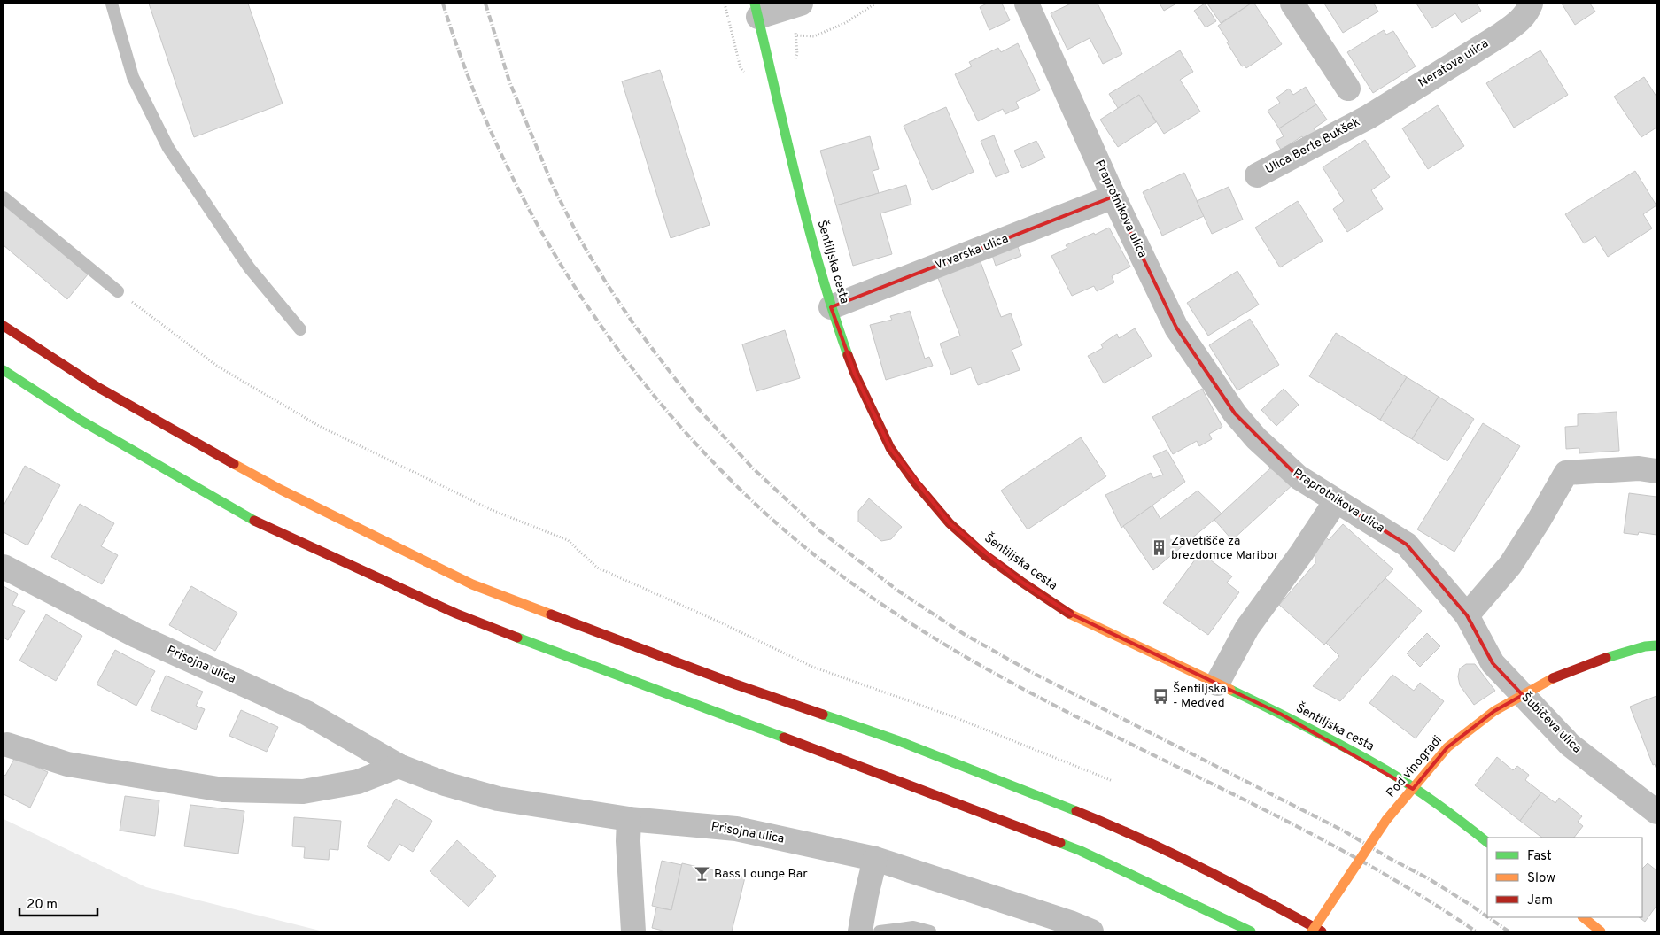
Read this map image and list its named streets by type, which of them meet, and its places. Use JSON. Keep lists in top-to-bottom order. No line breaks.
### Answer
{"streets":{"main road":["Šentiljska cesta","Pod vinogradi"],"street":["Neratova ulica","Ulica Berte Bukšek","Praprotnikova ulica","Vrvarska ulica","Prisojna ulica","Šubičeva ulica"]},"crossings":[["Neratova ulica","Ulica Berte Bukšek"],["Praprotnikova ulica","Vrvarska ulica"],["Praprotnikova ulica","Šubičeva ulica"],["Vrvarska ulica","Šentiljska cesta"]],"places":{"building":["Zavetišče za brezdomce Maribor"],"bus stop":["Šentiljska - Medved"],"bar":["Bass Lounge Bar"]},"legend":["Fast","Slow","Jam"],"scale_bar":"20 m"}
